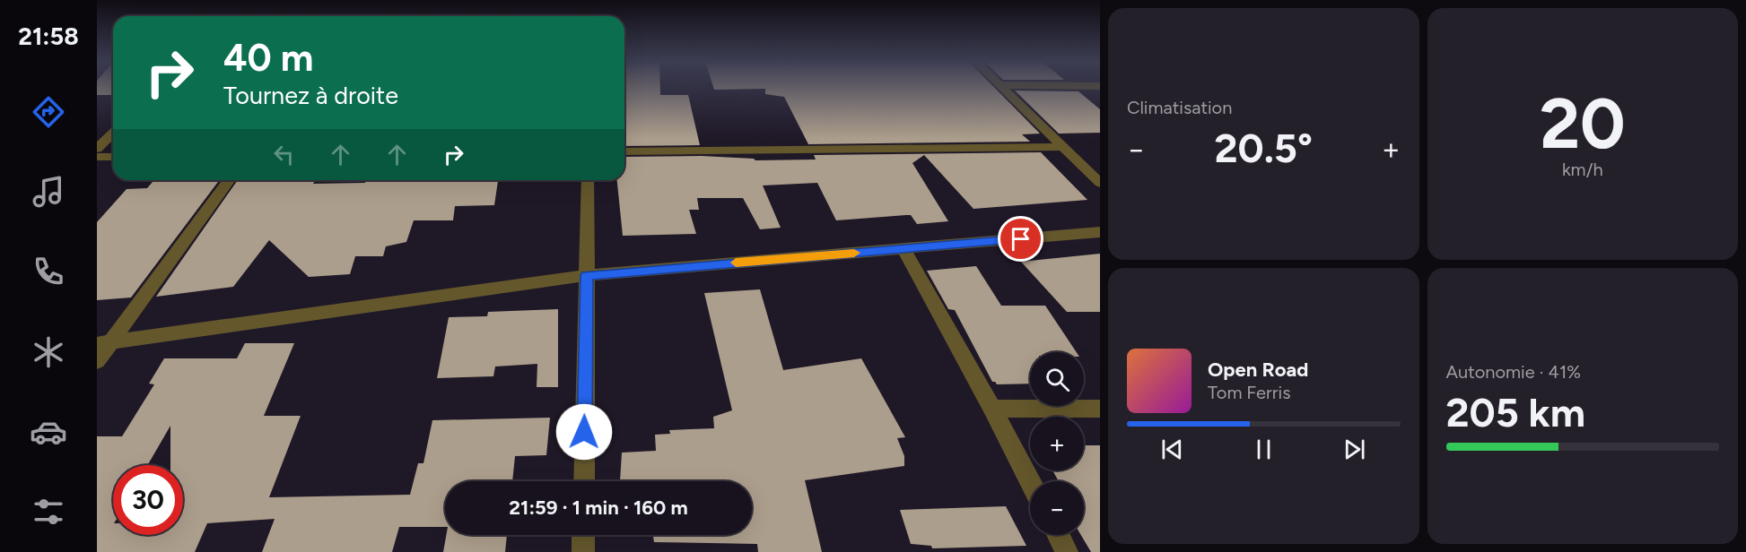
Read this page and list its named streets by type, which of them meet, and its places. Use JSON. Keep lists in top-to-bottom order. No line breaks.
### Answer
{"page":{"tabs":"21:58","tile":["Climatisation",["20","km/h"],["Autonomie · 41%","205 km"]],"turn":["40 m","Tournez à droite"],"heat":["−","20.5°","+"],"song":["Open Road","Tom Ferris"],"map_buttons":["+","−"],"limit":"30","trip":"21:59 · 1 min · 160 m"}}
